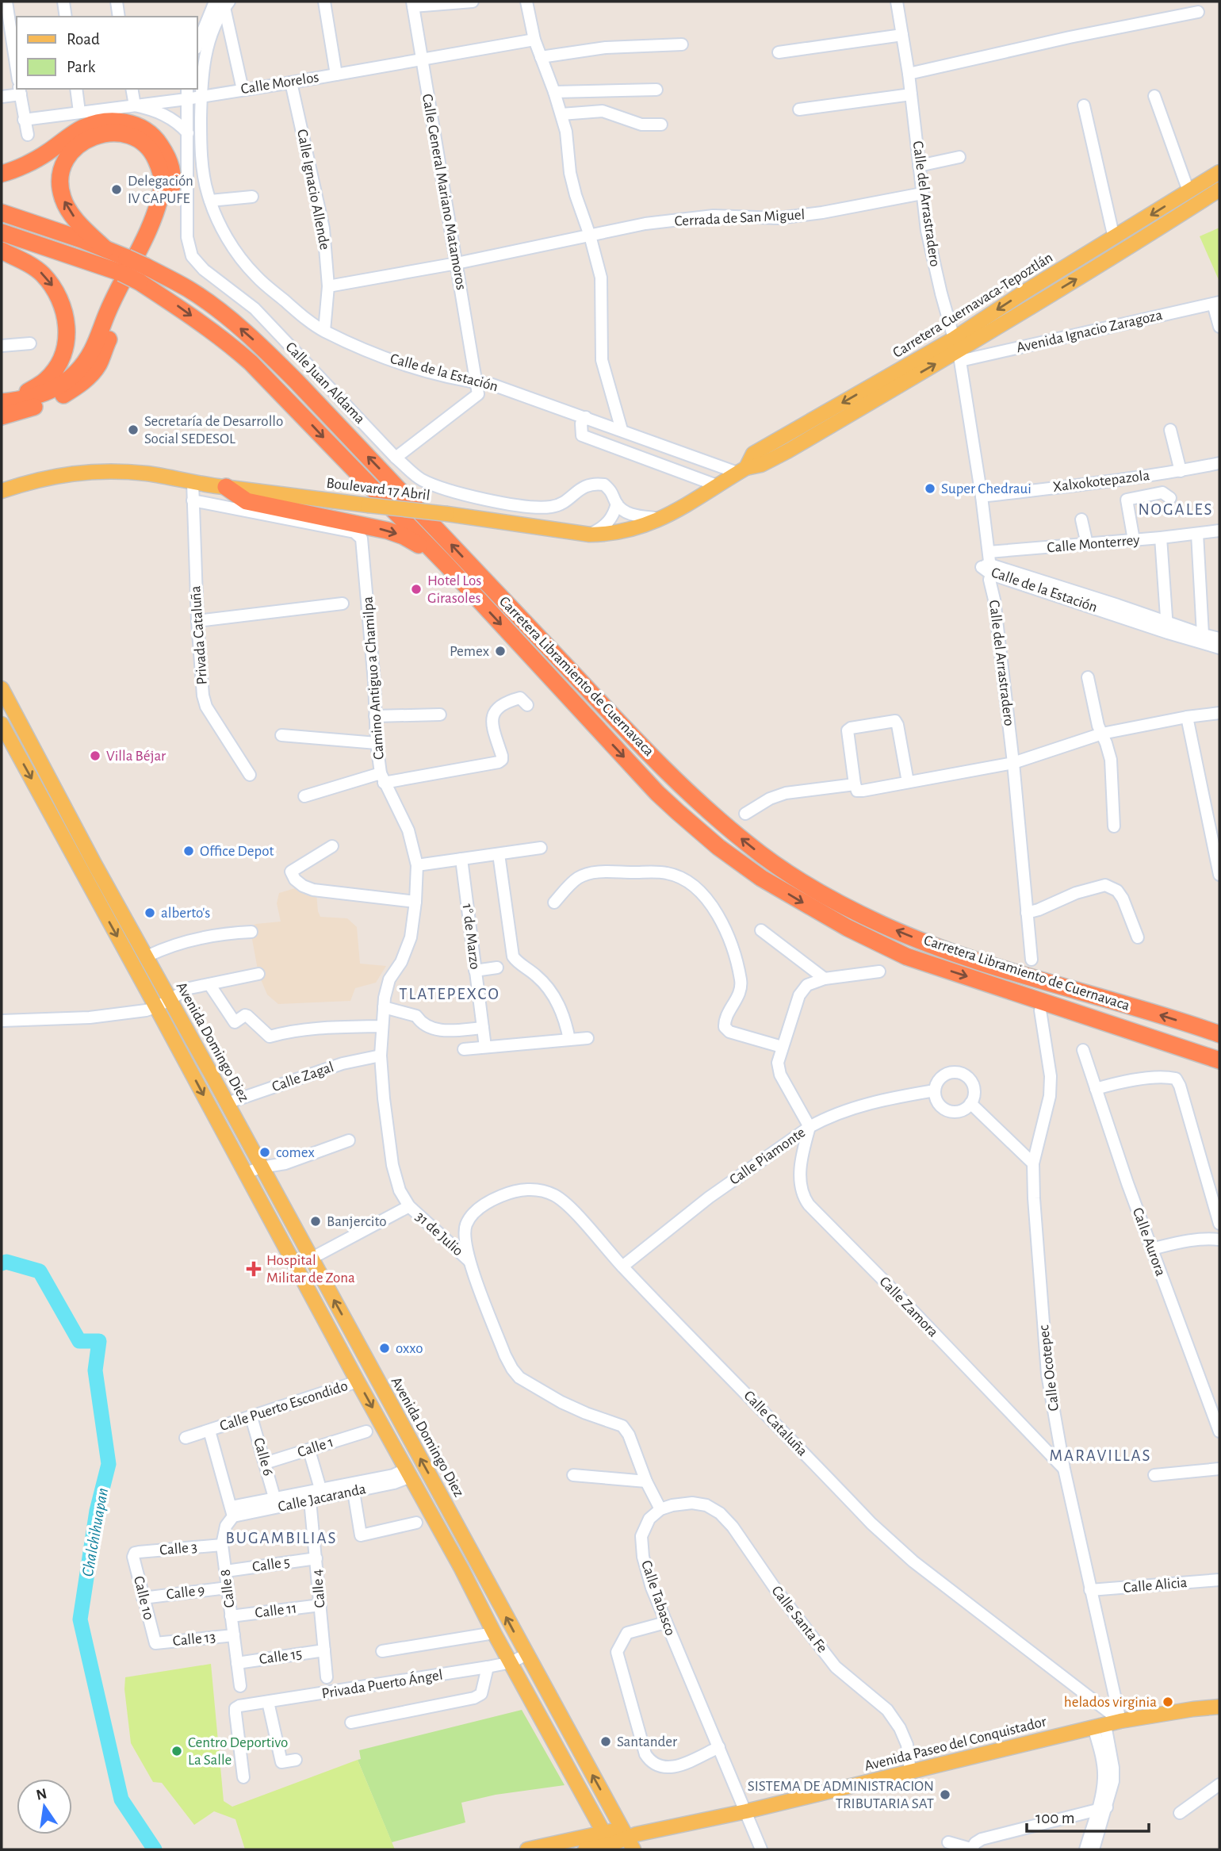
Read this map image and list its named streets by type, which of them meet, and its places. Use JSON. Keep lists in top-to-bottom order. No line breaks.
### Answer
{"streets":{"highway":["Carretera Libramiento de Cuernavaca"],"main road":["Carretera Cuernavaca-Tepoztlán","Boulevard 17 Abril","Avenida Domingo Diez","Avenida Paseo del Conquistador"],"street":["Calle Morelos","Calle Ignacio Allende","Calle General Mariano Matamoros","Calle del Arrastradero","Cerrada de San Miguel","Avenida Ignacio Zaragoza","Calle de la Estación","Calle Juan Aldama","Xalxokotepazola","Calle Monterrey","Privada Cataluña","Camino Antiguo a Chamilpa","1° de Marzo","Calle Zagal","Calle Piamonte","31 de Julio","Calle Aurora","Calle Zamora","Calle Ocotepec","Calle Puerto Escondido","Calle Cataluña","Calle 1","Calle 6","Calle Jacaranda","Calle 3","Calle 5","Calle Alicia","Calle 8","Calle 4","Calle 9","Calle 10","Calle Tabasco","Calle 11","Calle Santa Fe","Calle 13","Calle 15","Privada Puerto Ángel"]},"crossings":[["Calle Morelos","Calle Ignacio Allende"],["Calle Morelos","Calle General Mariano Matamoros"],["Calle Morelos","Calle de la Estación"],["Calle Morelos","Calle Juan Aldama"],["Calle Ignacio Allende","Cerrada de San Miguel"],["Calle Ignacio Allende","Calle de la Estación"],["Calle General Mariano Matamoros","Cerrada de San Miguel"],["Calle General Mariano Matamoros","Calle de la Estación"],["Calle del Arrastradero","Cerrada de San Miguel"],["Calle del Arrastradero","Carretera Cuernavaca-Tepoztlán"],["Calle del Arrastradero","Avenida Ignacio Zaragoza"],["Calle del Arrastradero","Calle de la Estación"],["Calle del Arrastradero","Xalxokotepazola"],["Calle del Arrastradero","Calle Monterrey"],["Carretera Cuernavaca-Tepoztlán","Avenida Ignacio Zaragoza"],["Carretera Cuernavaca-Tepoztlán","Calle de la Estación"],["Carretera Cuernavaca-Tepoztlán","Boulevard 17 Abril"],["Calle de la Estación","Boulevard 17 Abril"],["Calle Juan Aldama","Boulevard 17 Abril"],["Boulevard 17 Abril","Privada Cataluña"],["Privada Cataluña","Camino Antiguo a Chamilpa"],["Camino Antiguo a Chamilpa","Calle Zagal"],["Camino Antiguo a Chamilpa","31 de Julio"],["Avenida Domingo Diez","Calle Zagal"],["Avenida Domingo Diez","Privada Puerto Ángel"],["Avenida Domingo Diez","Avenida Paseo del Conquistador"],["Calle Piamonte","Calle Zamora"],["Calle Piamonte","Calle Cataluña"],["31 de Julio","Calle Cataluña"],["Calle Zamora","Calle Ocotepec"],["Calle Ocotepec","Calle Cataluña"],["Calle Ocotepec","Calle Alicia"],["Calle Ocotepec","Avenida Paseo del Conquistador"],["Calle Puerto Escondido","Calle 6"],["Calle Cataluña","Avenida Paseo del Conquistador"],["Calle 1","Calle 6"],["Calle 6","Calle Jacaranda"],["Calle Jacaranda","Calle 8"],["Calle Jacaranda","Calle 4"],["Calle 3","Calle 8"],["Calle 3","Calle 10"],["Calle 5","Calle 8"],["Calle 5","Calle 4"],["Calle 8","Calle 9"],["Calle 8","Calle 11"],["Calle 8","Calle 13"],["Calle 8","Calle 15"],["Calle 4","Calle 11"],["Calle 4","Calle 15"],["Calle 9","Calle 10"],["Calle 10","Calle 13"],["Calle Tabasco","Calle Santa Fe"],["Calle Tabasco","Avenida Paseo del Conquistador"],["Calle Santa Fe","Avenida Paseo del Conquistador"]],"districts":["NOGALES","TLATEPEXCO","MARAVILLAS","BUGAMBILIAS"],"water":["Chalchihuapan"],"places":{"other":["Delegación IV CAPUFE","Secretaría de Desarrollo Social SEDESOL","Super Chedraui","Hotel Los Girasoles","Pemex","Villa Béjar","Office Depot","alberto's","comex","Banjercito","oxxo","helados virginia","Santander","Centro Deportivo La Salle","SISTEMA DE ADMINISTRACION TRIBUTARIA SAT"],"health":["Hospital Militar de Zona"]},"legend":["Road","Park"],"scale_bar":"100 m","north":"top"}
